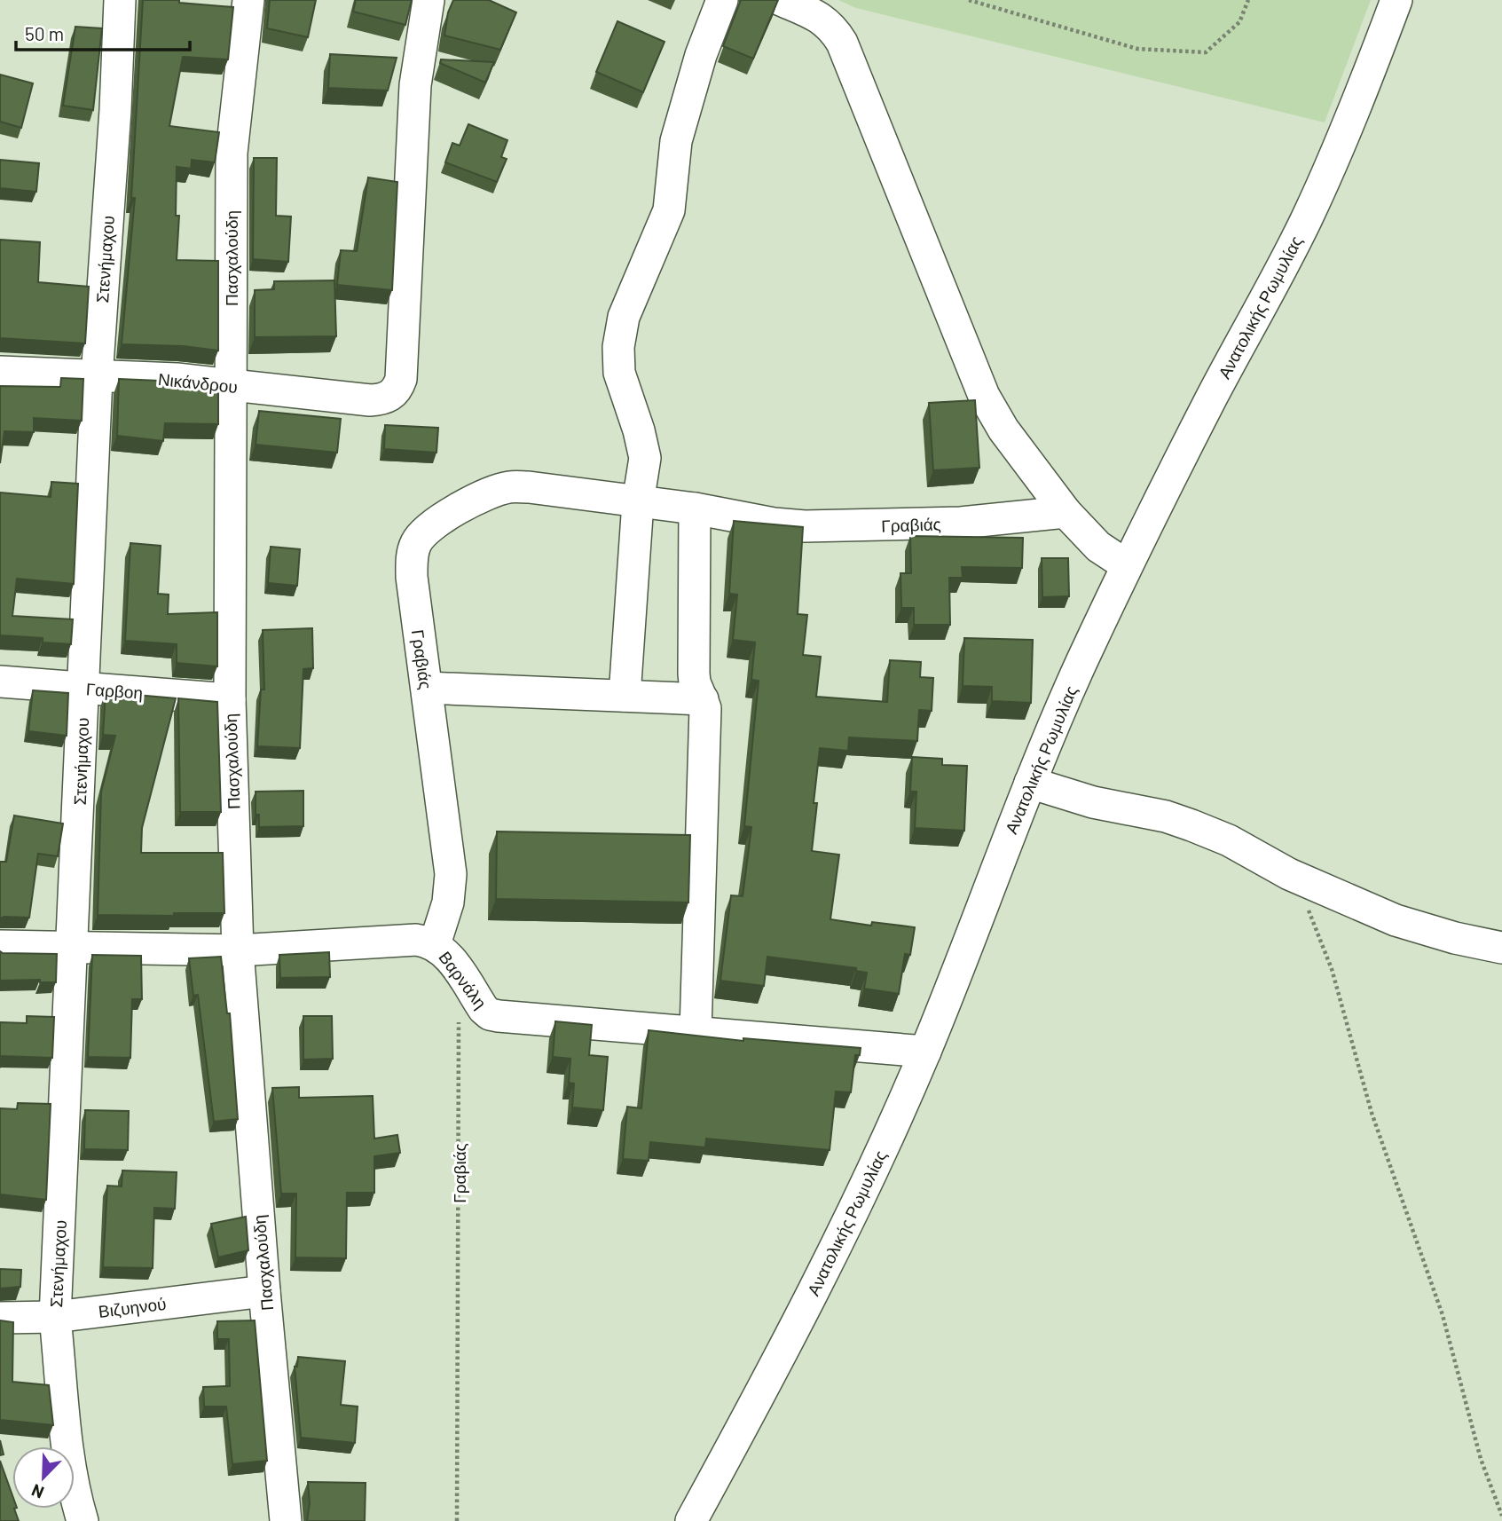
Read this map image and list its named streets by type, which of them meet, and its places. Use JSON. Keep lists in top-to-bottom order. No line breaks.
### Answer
{"streets":{"street":["Πασχαλούδη","Στενήμαχου","Ανατολικής Ρωμυλίας","Νικάνδρου","Γραβιάς","Γαρβοη","Βαρνάλη","Βιζυηνού"]},"crossings":[["Πασχαλούδη","Νικάνδρου"],["Πασχαλούδη","Γαρβοη"],["Πασχαλούδη","Βαρνάλη"],["Πασχαλούδη","Βιζυηνού"],["Στενήμαχου","Νικάνδρου"],["Στενήμαχου","Γαρβοη"],["Στενήμαχου","Βαρνάλη"],["Στενήμαχου","Βιζυηνού"],["Ανατολικής Ρωμυλίας","Βαρνάλη"],["Γραβιάς","Βαρνάλη"]],"scale_bar":"50 m","north":"bottom left"}
